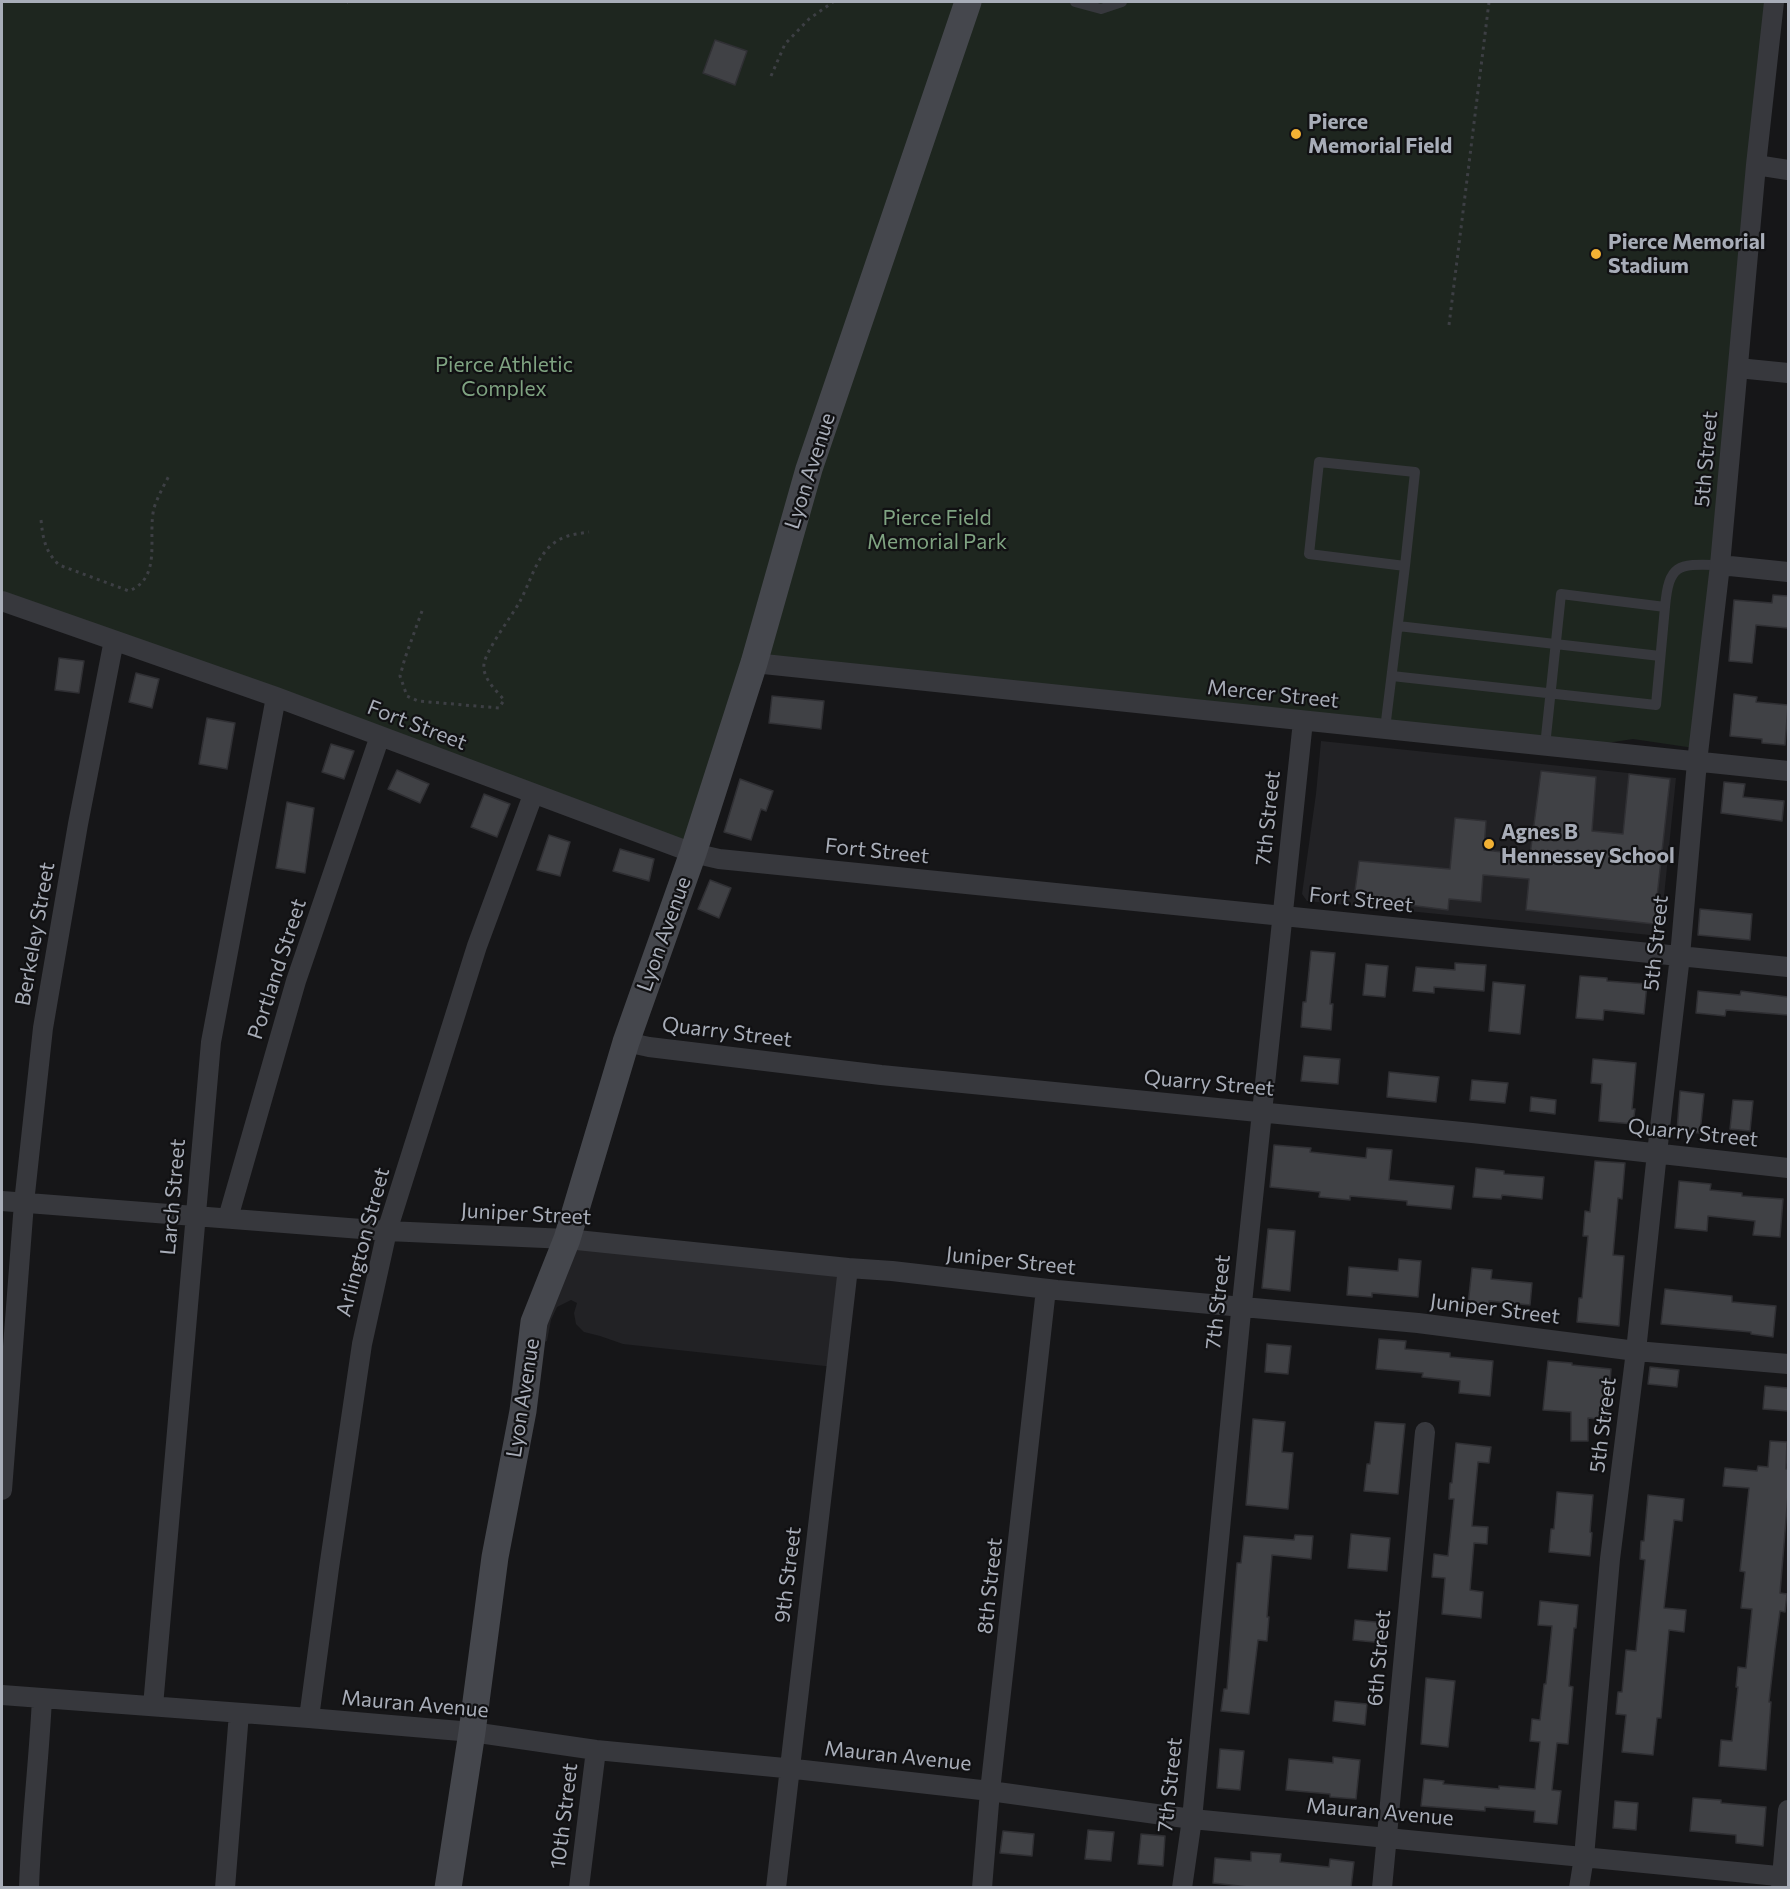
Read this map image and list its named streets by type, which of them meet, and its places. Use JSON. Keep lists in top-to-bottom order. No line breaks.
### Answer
{"streets":{"street":["5th Street","Lyon Avenue","Mercer Street","Fort Street","7th Street","Berkeley Street","Portland Street","Quarry Street","Larch Street","Juniper Street","Arlington Street","9th Street","8th Street","6th Street","Mauran Avenue","10th Street"]},"crossings":[["5th Street","Mercer Street"],["5th Street","Fort Street"],["5th Street","Quarry Street"],["5th Street","Juniper Street"],["5th Street","Mauran Avenue"],["Lyon Avenue","Mercer Street"],["Lyon Avenue","Fort Street"],["Lyon Avenue","Quarry Street"],["Lyon Avenue","Juniper Street"],["Lyon Avenue","Mauran Avenue"],["Mercer Street","7th Street"],["Fort Street","7th Street"],["Fort Street","Berkeley Street"],["Fort Street","Portland Street"],["Fort Street","Larch Street"],["Fort Street","Arlington Street"],["7th Street","Quarry Street"],["7th Street","Juniper Street"],["7th Street","Mauran Avenue"],["Portland Street","Juniper Street"],["Larch Street","Juniper Street"],["Larch Street","Mauran Avenue"],["Juniper Street","Arlington Street"],["Juniper Street","9th Street"],["Juniper Street","8th Street"],["Arlington Street","Mauran Avenue"],["9th Street","Mauran Avenue"],["8th Street","Mauran Avenue"],["6th Street","Mauran Avenue"],["Mauran Avenue","10th Street"]],"parks":["Pierce Athletic Complex","Pierce Field Memorial Park"],"places":["Pierce Memorial Field","Pierce Memorial Stadium","Agnes B Hennessey School"]}
